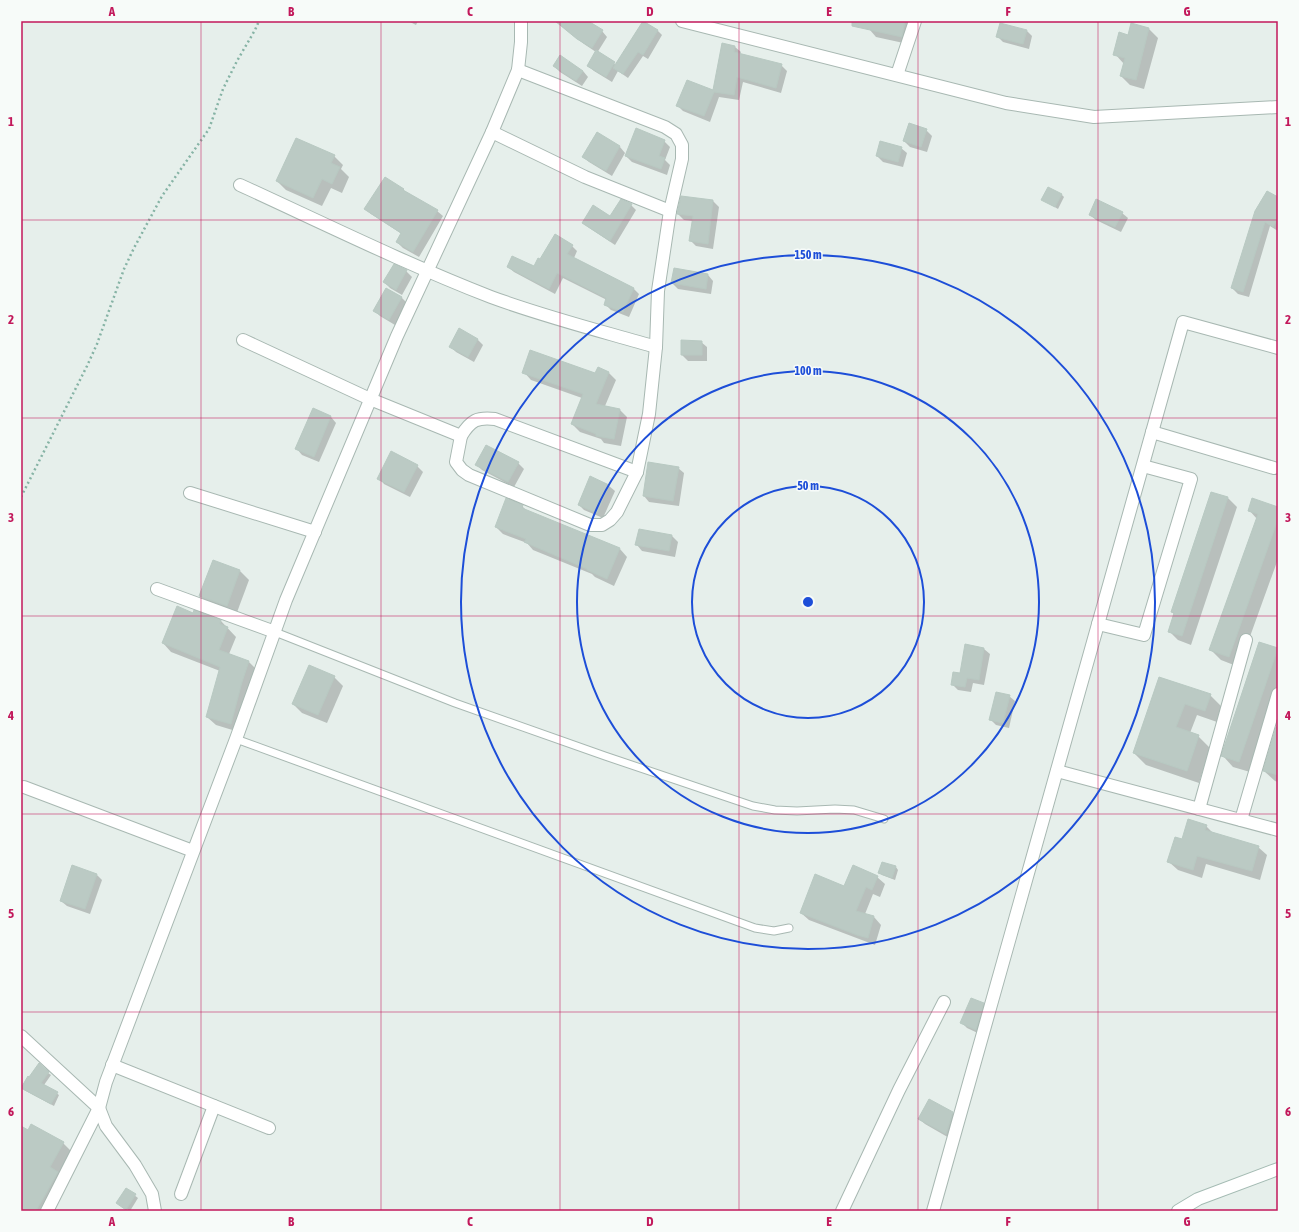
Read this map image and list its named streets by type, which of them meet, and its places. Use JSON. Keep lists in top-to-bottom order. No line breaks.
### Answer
{"grid":{"columns":["A","B","C","D","E","F","G"],"rows":["1","2","3","4","5","6"]},"rings":["150 m","100 m","50 m"]}
